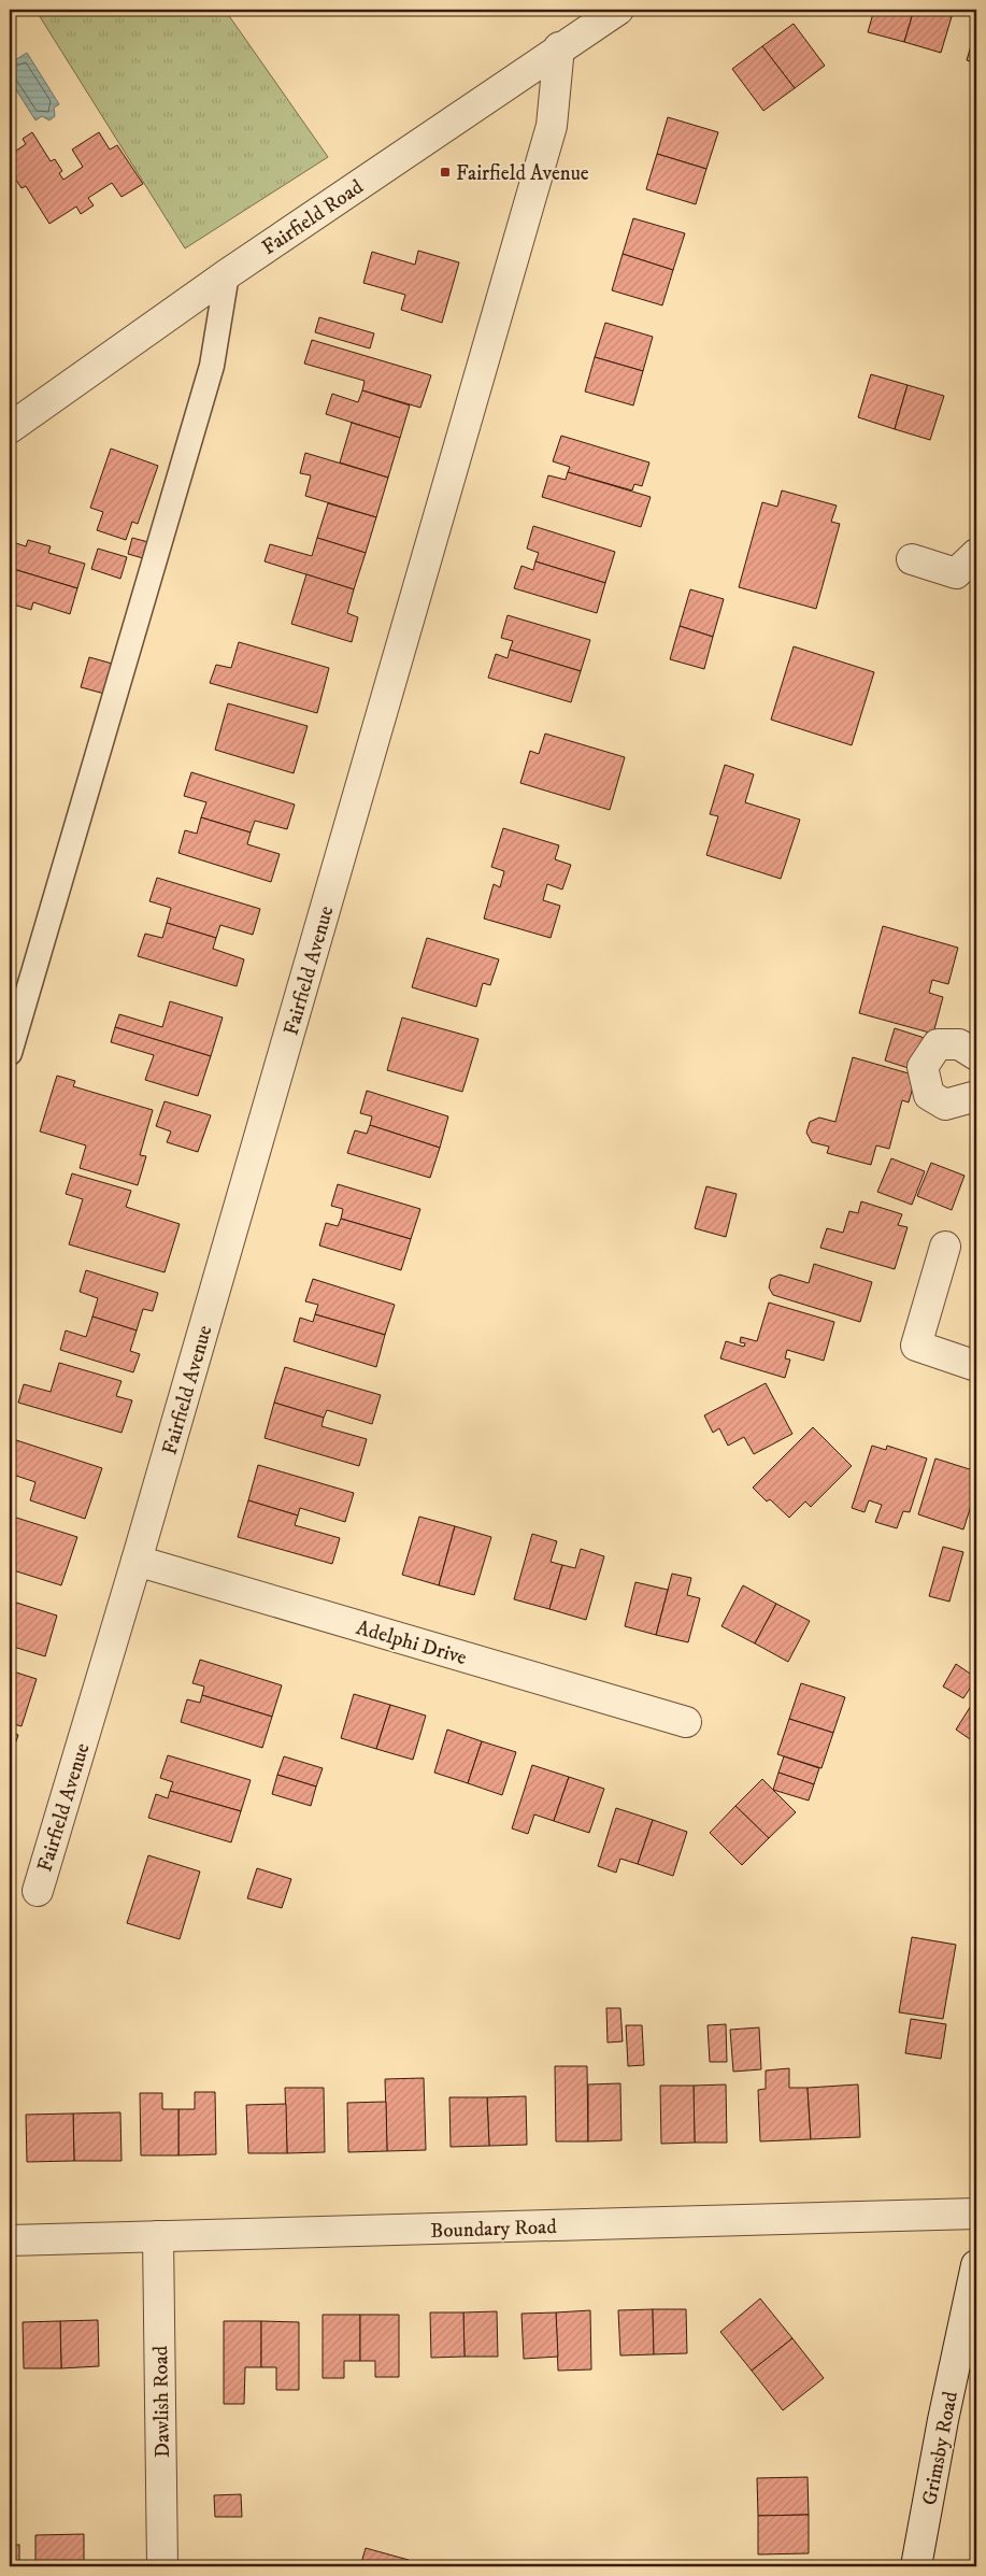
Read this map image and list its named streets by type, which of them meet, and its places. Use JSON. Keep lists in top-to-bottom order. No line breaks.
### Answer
{"streets":{"street":["Fairfield Road","Fairfield Avenue","Adelphi Drive","Boundary Road","Dawlish Road","Grimsby Road"]},"crossings":[["Fairfield Road","Fairfield Avenue"],["Fairfield Avenue","Adelphi Drive"],["Boundary Road","Dawlish Road"]],"places":{"transit":["Fairfield Avenue"]}}
